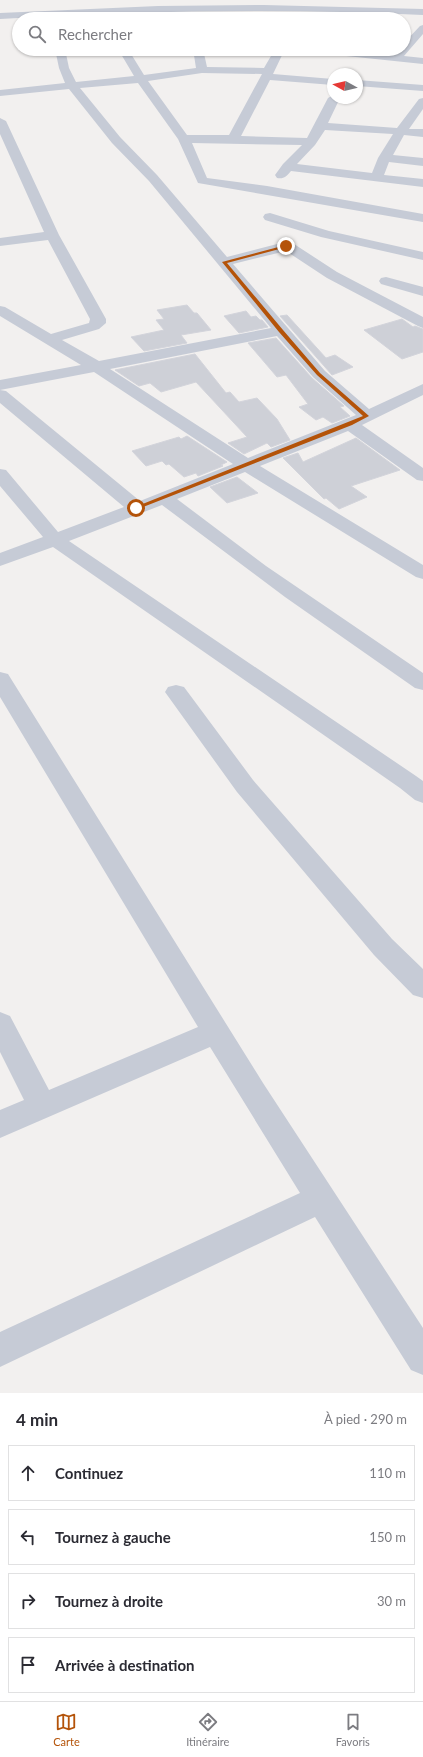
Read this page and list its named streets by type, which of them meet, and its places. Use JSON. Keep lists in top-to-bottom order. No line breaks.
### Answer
{"north":"left","page":{"search":"Rechercher","heading":["4 min","À pied · 290 m"],"list":[["Continuez","110 m"],["Tournez à gauche","150 m"],["Tournez à droite","30 m"],"Arrivée à destination"],"nav":["Carte","Itinéraire","Favoris"]}}
